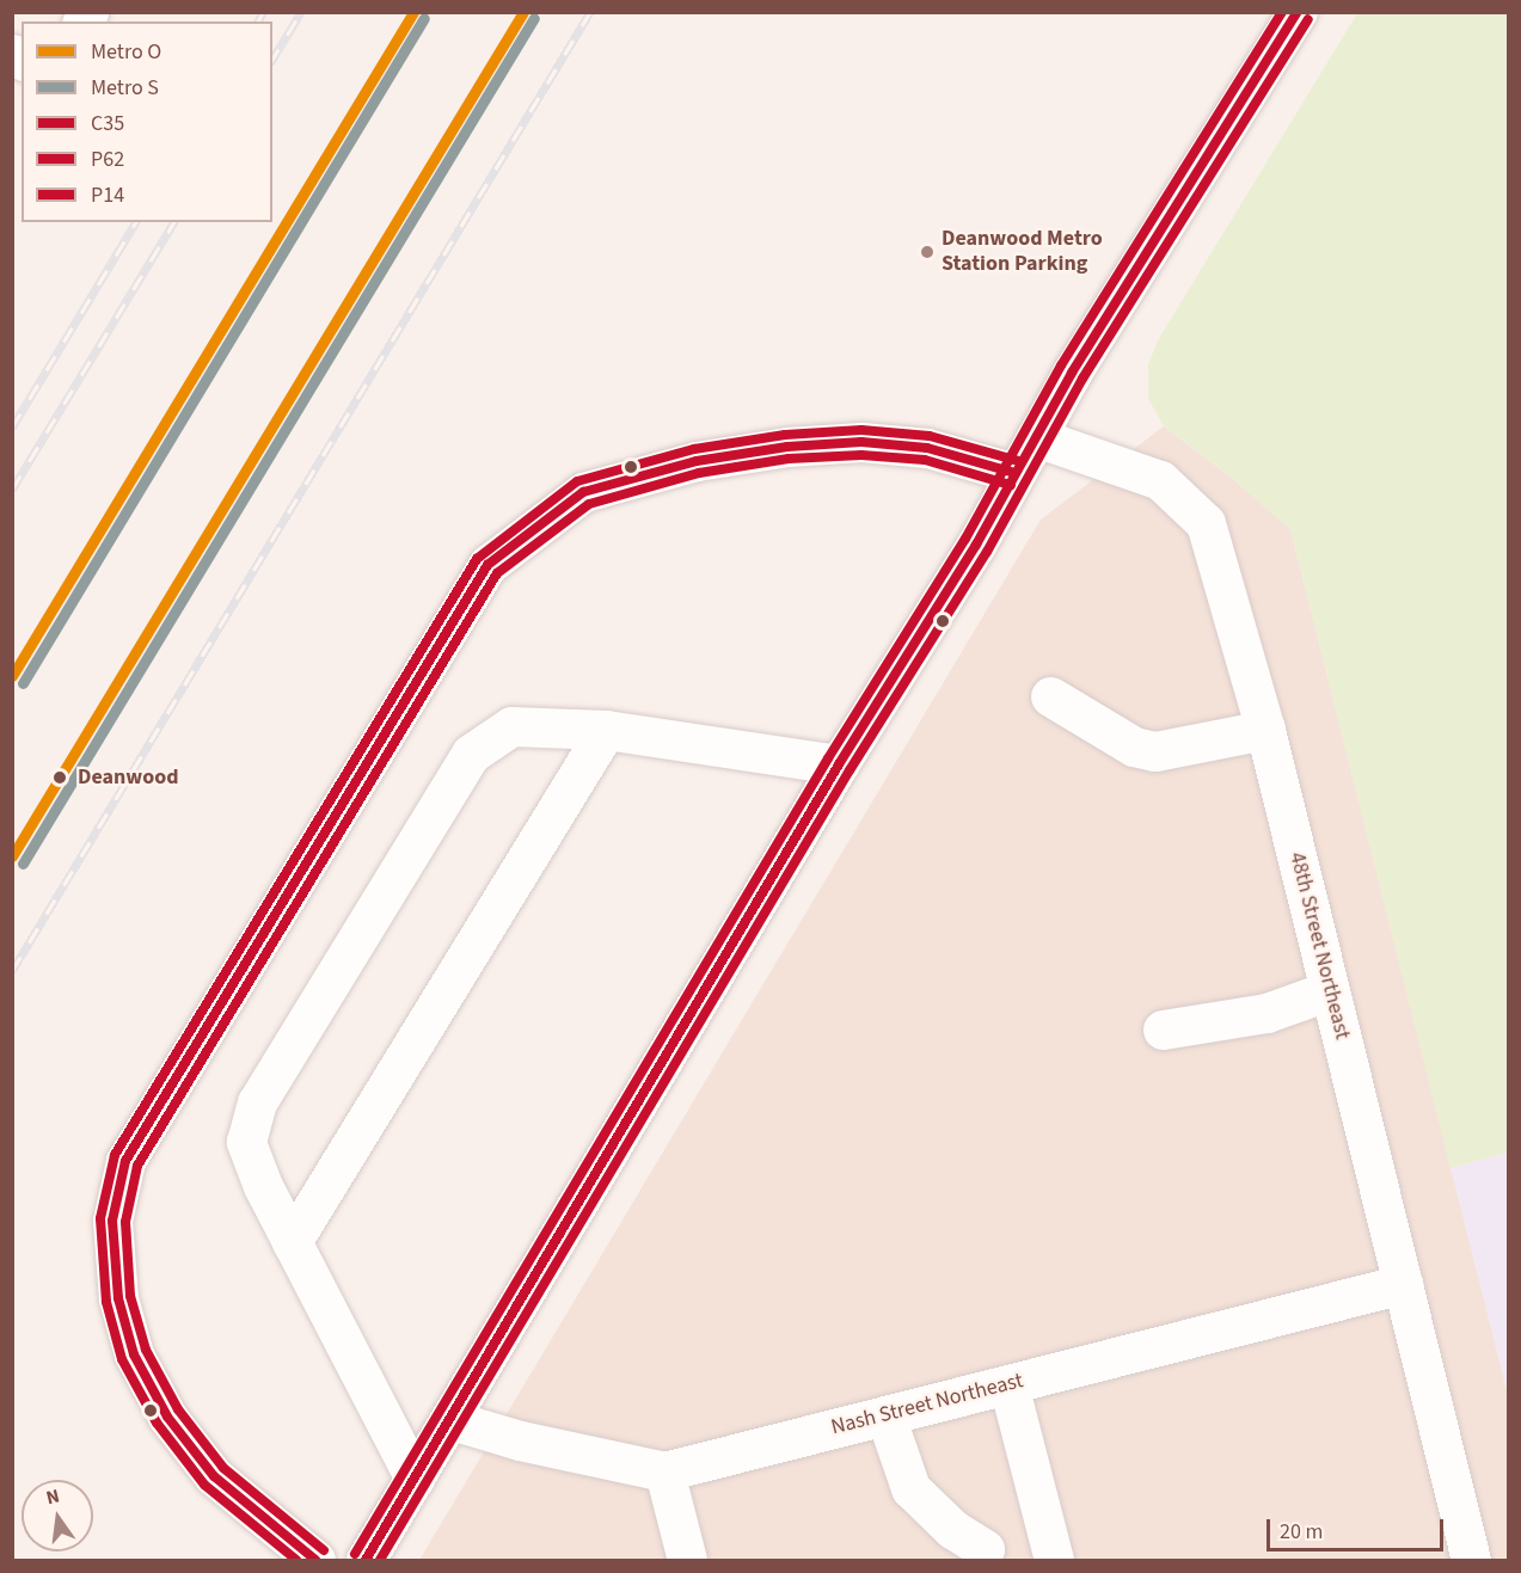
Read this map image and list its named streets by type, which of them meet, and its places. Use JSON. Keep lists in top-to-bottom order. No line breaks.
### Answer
{"streets":{"street":["48th Street Northeast","Nash Street Northeast"]},"crossings":[["48th Street Northeast","Nash Street Northeast"]],"places":["Deanwood Metro Station Parking","Deanwood"],"lines":["metro line O","transit line C35","transit line P14","metro line S","transit line P62"],"legend":["Metro O","Metro S","C35","P62","P14"],"scale_bar":"20 m","north":"top"}
